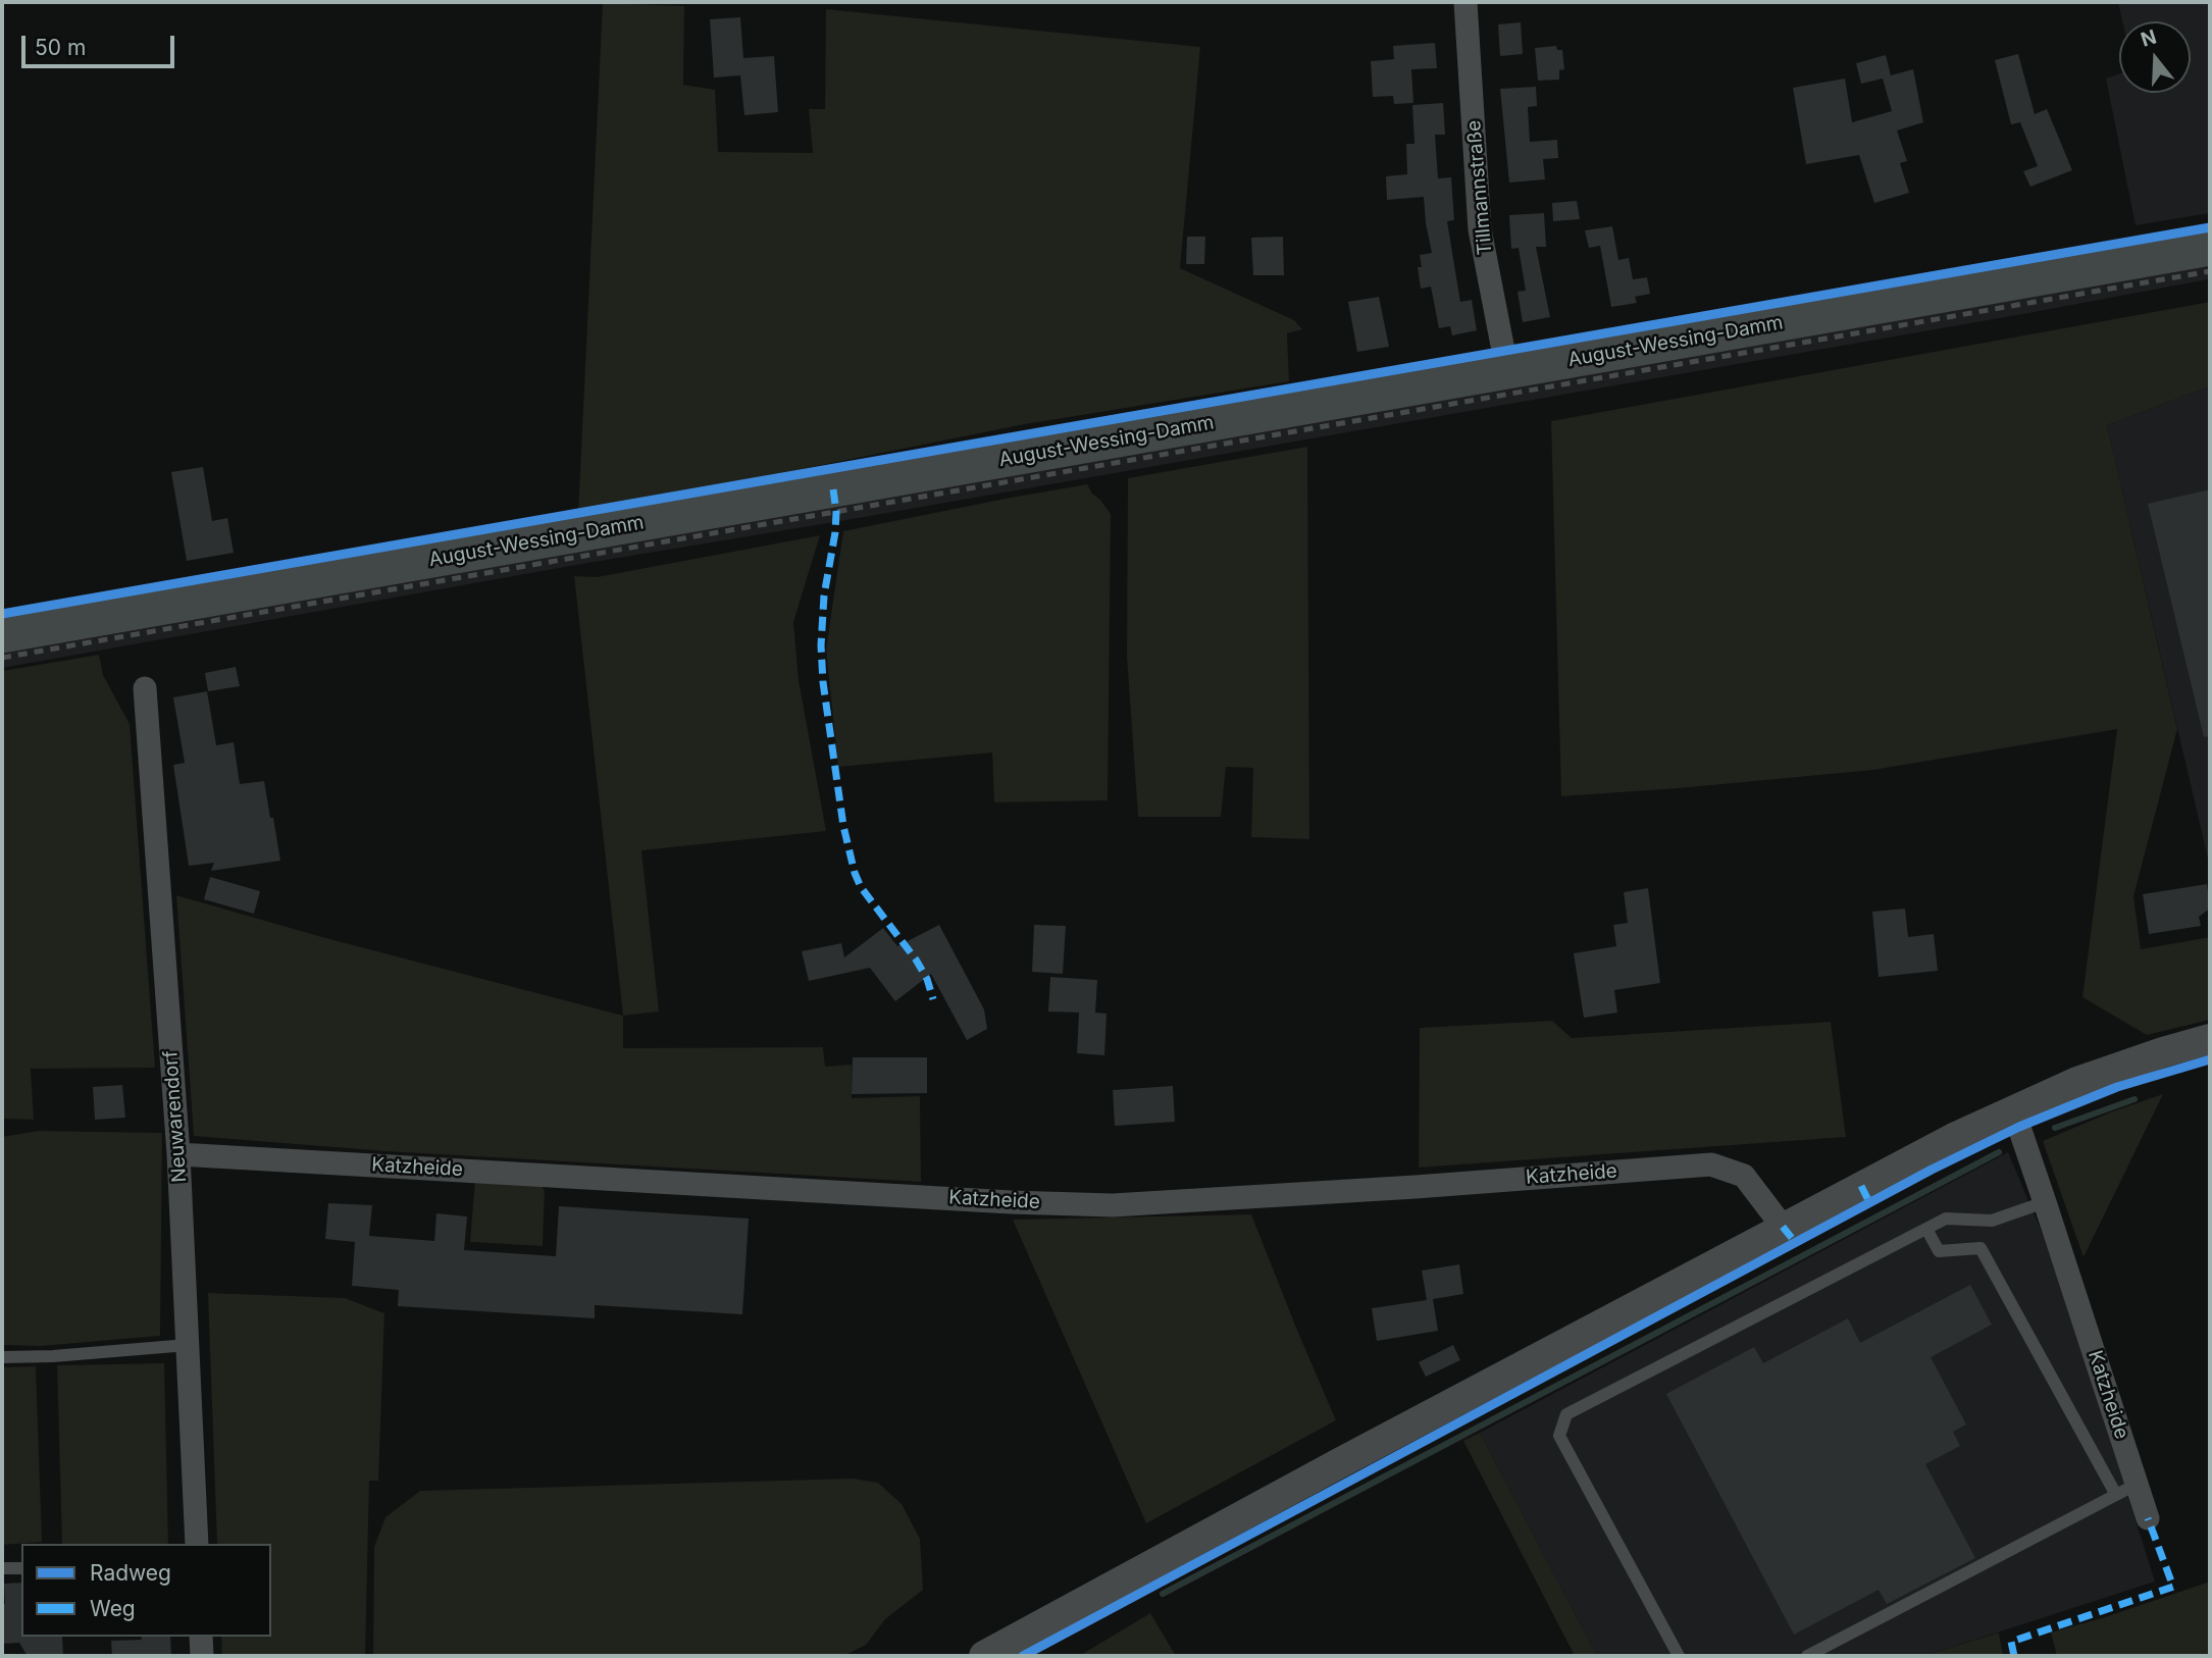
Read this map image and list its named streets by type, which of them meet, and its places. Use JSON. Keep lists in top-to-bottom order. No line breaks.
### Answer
{"streets":{"main road":["August-Wessing-Damm"],"street":["Tillmannstraße","Neuwarendorf","Katzheide"]},"crossings":[["Tillmannstraße","August-Wessing-Damm"],["Neuwarendorf","Katzheide"]],"legend":["Radweg","Weg"],"scale_bar":"50 m","north":"top"}
